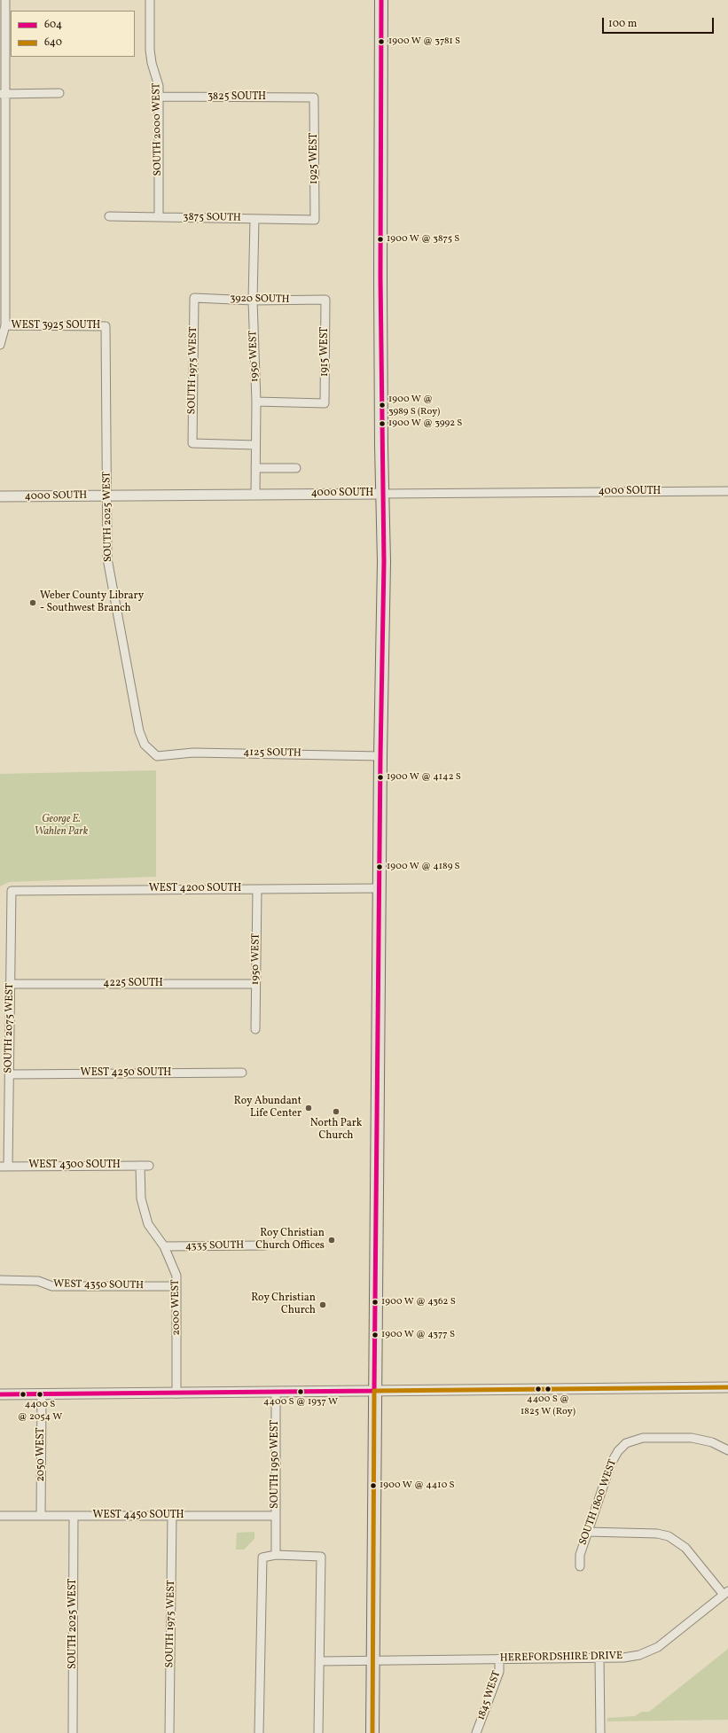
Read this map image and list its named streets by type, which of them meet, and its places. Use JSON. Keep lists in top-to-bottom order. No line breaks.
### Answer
{"streets":{"street":["3825 SOUTH","SOUTH 2000 WEST","1925 WEST","3875 SOUTH","3920 SOUTH","WEST 3925 SOUTH","1915 WEST","1950 WEST","SOUTH 1975 WEST","4000 SOUTH","SOUTH 2025 WEST","4125 SOUTH","WEST 4200 SOUTH","4225 SOUTH","SOUTH 2075 WEST","WEST 4250 SOUTH","WEST 4300 SOUTH","4335 SOUTH","WEST 4350 SOUTH","2000 WEST","2050 WEST","SOUTH 1950 WEST","SOUTH 1800 WEST","WEST 4450 SOUTH","HEREFORDSHIRE DRIVE","1845 WEST"]},"crossings":[["3825 SOUTH","SOUTH 2000 WEST"],["3825 SOUTH","1925 WEST"],["SOUTH 2000 WEST","3875 SOUTH"],["1925 WEST","3875 SOUTH"],["3875 SOUTH","1950 WEST"],["3920 SOUTH","1915 WEST"],["3920 SOUTH","1950 WEST"],["3920 SOUTH","SOUTH 1975 WEST"],["WEST 3925 SOUTH","SOUTH 2025 WEST"],["1915 WEST","1950 WEST"],["1950 WEST","SOUTH 1975 WEST"],["1950 WEST","4000 SOUTH"],["1950 WEST","WEST 4200 SOUTH"],["1950 WEST","4225 SOUTH"],["SOUTH 1975 WEST","WEST 4450 SOUTH"],["4000 SOUTH","SOUTH 2025 WEST"],["SOUTH 2025 WEST","4125 SOUTH"],["SOUTH 2025 WEST","WEST 4450 SOUTH"],["WEST 4200 SOUTH","SOUTH 2075 WEST"],["4225 SOUTH","SOUTH 2075 WEST"],["SOUTH 2075 WEST","WEST 4250 SOUTH"],["SOUTH 2075 WEST","WEST 4300 SOUTH"],["WEST 4300 SOUTH","2000 WEST"],["4335 SOUTH","2000 WEST"],["WEST 4350 SOUTH","2000 WEST"],["2050 WEST","WEST 4450 SOUTH"],["SOUTH 1950 WEST","WEST 4450 SOUTH"],["HEREFORDSHIRE DRIVE","1845 WEST"]],"parks":["George E. Wahlen Park"],"places":["1900 W @ 3781 S","1900 W @ 3875 S","1900 W @ 3989 S (Roy)","1900 W @ 3992 S","Weber County Library - Southwest Branch","1900 W @ 4142 S","1900 W @ 4189 S","Roy Abundant Life Center","North Park Church","Roy Christian Church Offices","1900 W @ 4362 S","Roy Christian Church","1900 W @ 4377 S","4400 S @ 1825 W (Roy)","4400 S @ 1937 W","4400 S @ 2054 W","1900 W @ 4410 S"],"lines":["transit line 604","transit line 640"],"legend":["604","640"],"scale_bar":"100 m"}
